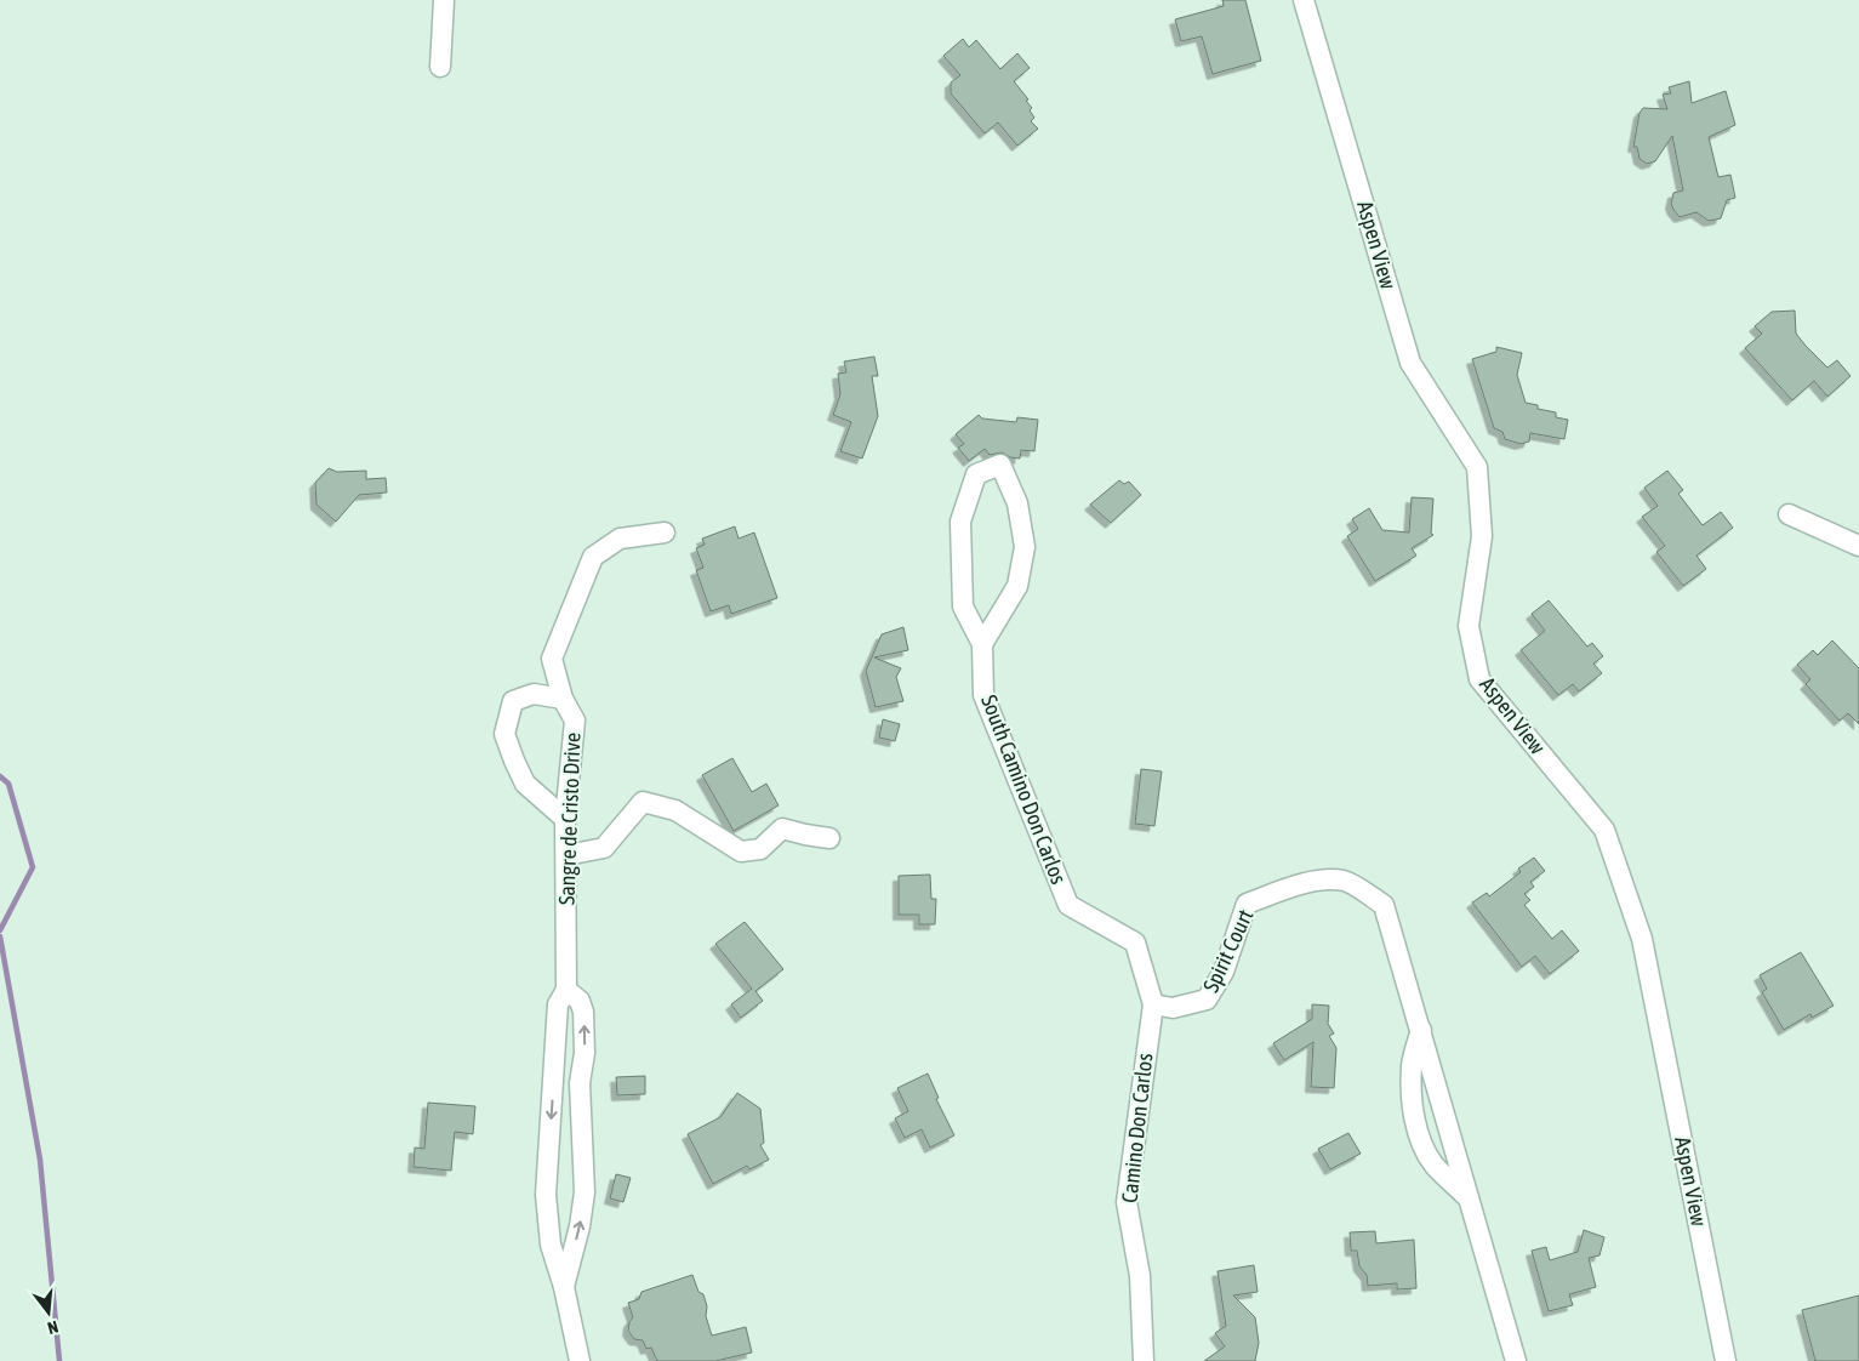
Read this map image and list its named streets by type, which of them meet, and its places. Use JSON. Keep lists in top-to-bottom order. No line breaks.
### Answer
{"streets":{"street":["Aspen View","South Camino Don Carlos","Sangre de Cristo Drive","Spirit Court","Camino Don Carlos"]},"crossings":[["South Camino Don Carlos","Spirit Court"],["South Camino Don Carlos","Camino Don Carlos"],["Spirit Court","Camino Don Carlos"]],"north":"bottom"}
